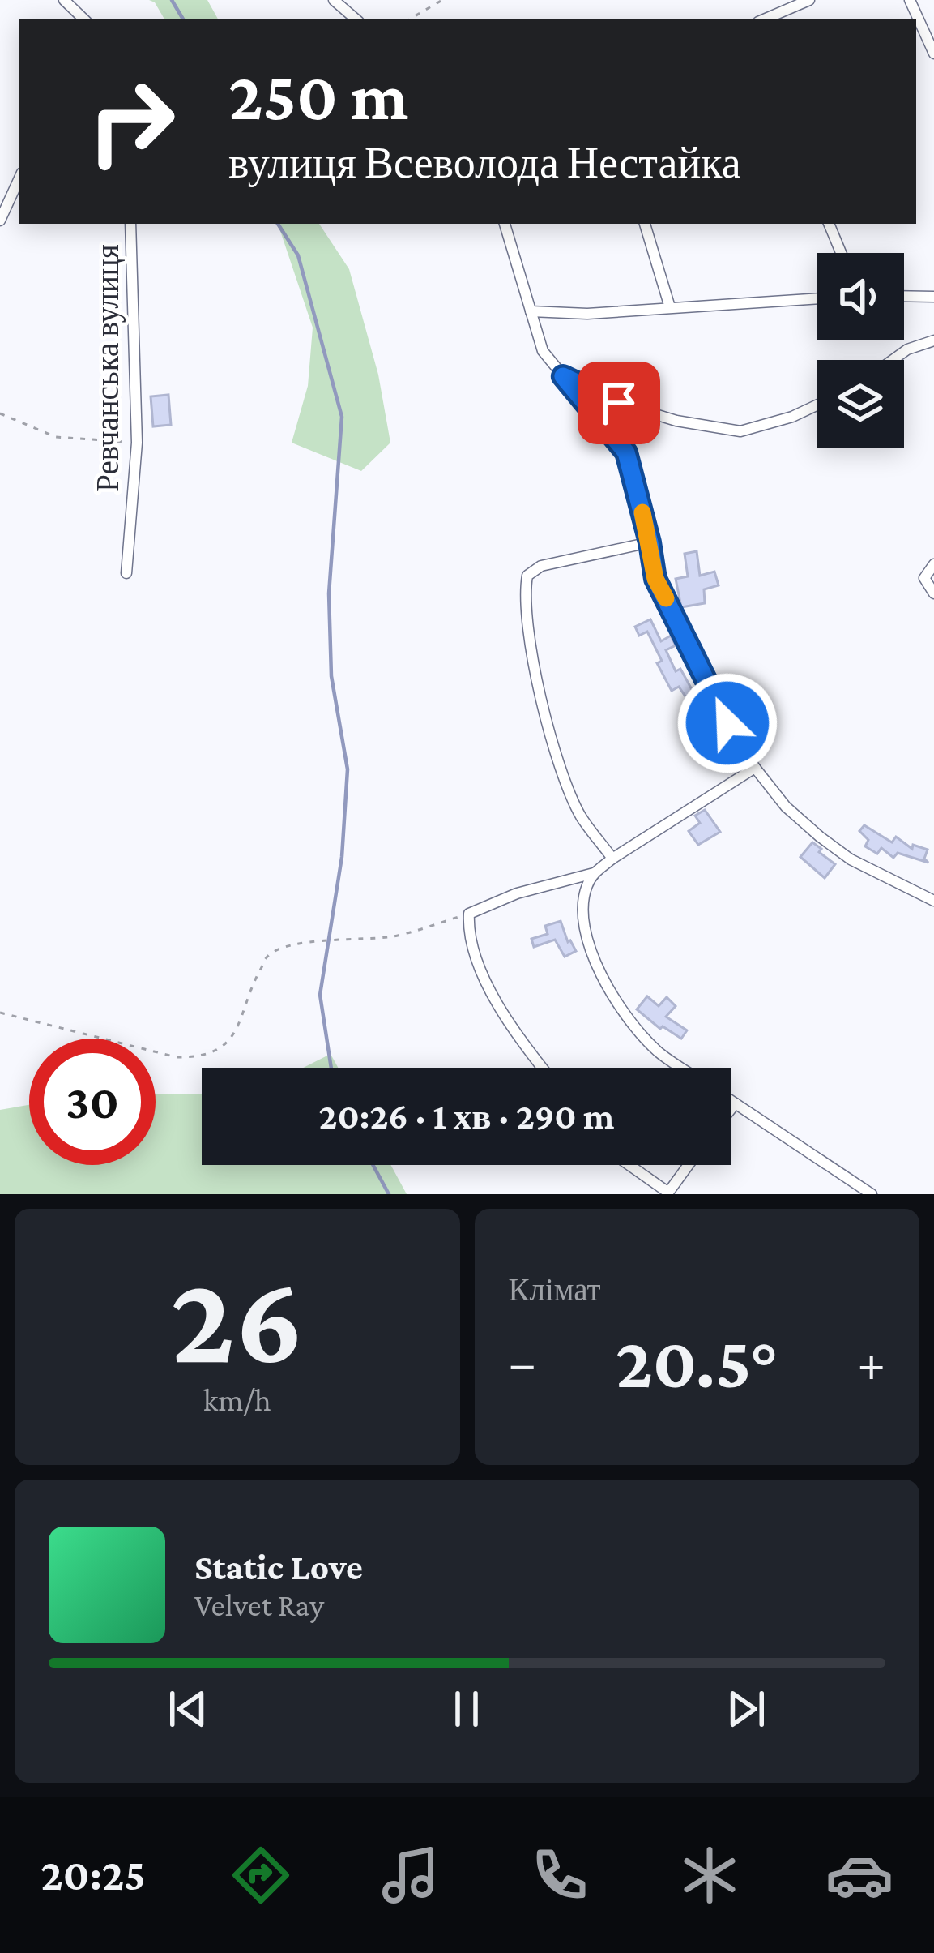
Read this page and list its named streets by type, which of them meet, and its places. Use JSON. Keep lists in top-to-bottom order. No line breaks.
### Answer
{"streets":{"street":["Ревчанська вулиця"]},"page":{"turn":["250 m","вулиця Всеволода Нестайка"],"limit":"30","trip":"20:26 · 1 хв · 290 m","tile":[["26","km/h"],"Клімат"],"heat":["−","20.5°","+"],"song":["Static Love","Velvet Ray"],"tabs":"20:25"}}
